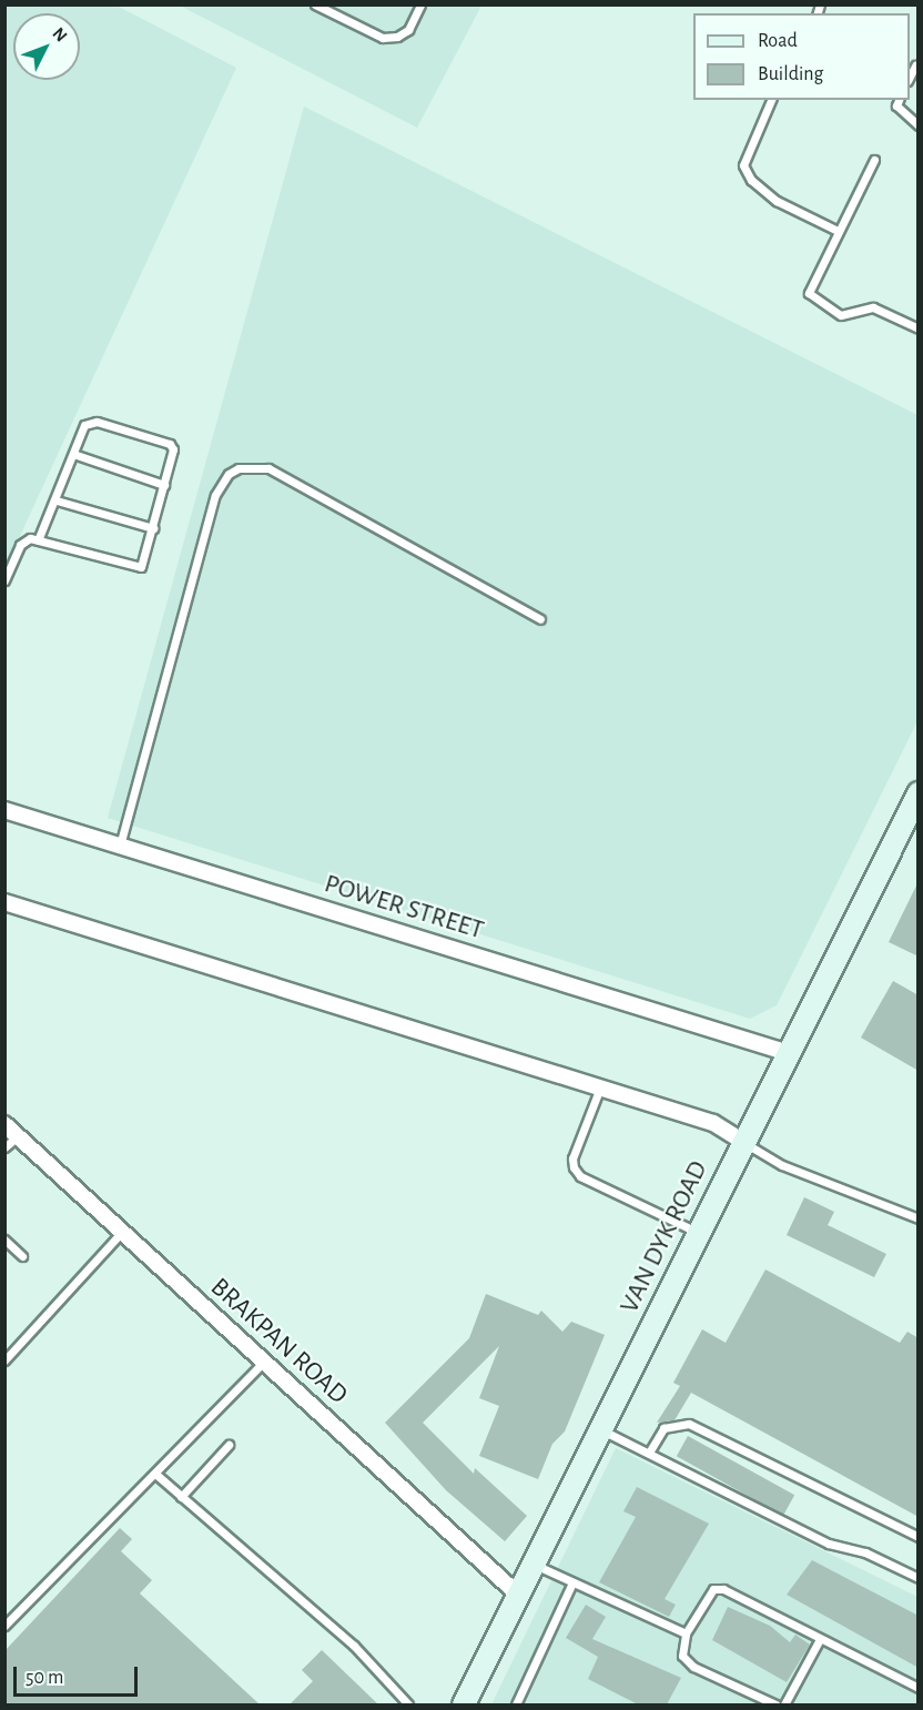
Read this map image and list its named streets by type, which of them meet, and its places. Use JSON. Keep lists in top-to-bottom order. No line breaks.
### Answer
{"streets":{"main road":["VAN DYK ROAD"],"street":["POWER STREET","BRAKPAN ROAD"]},"crossings":[["POWER STREET","VAN DYK ROAD"],["VAN DYK ROAD","BRAKPAN ROAD"]],"legend":["Road","Building"],"scale_bar":"50 m","north":"top right"}
